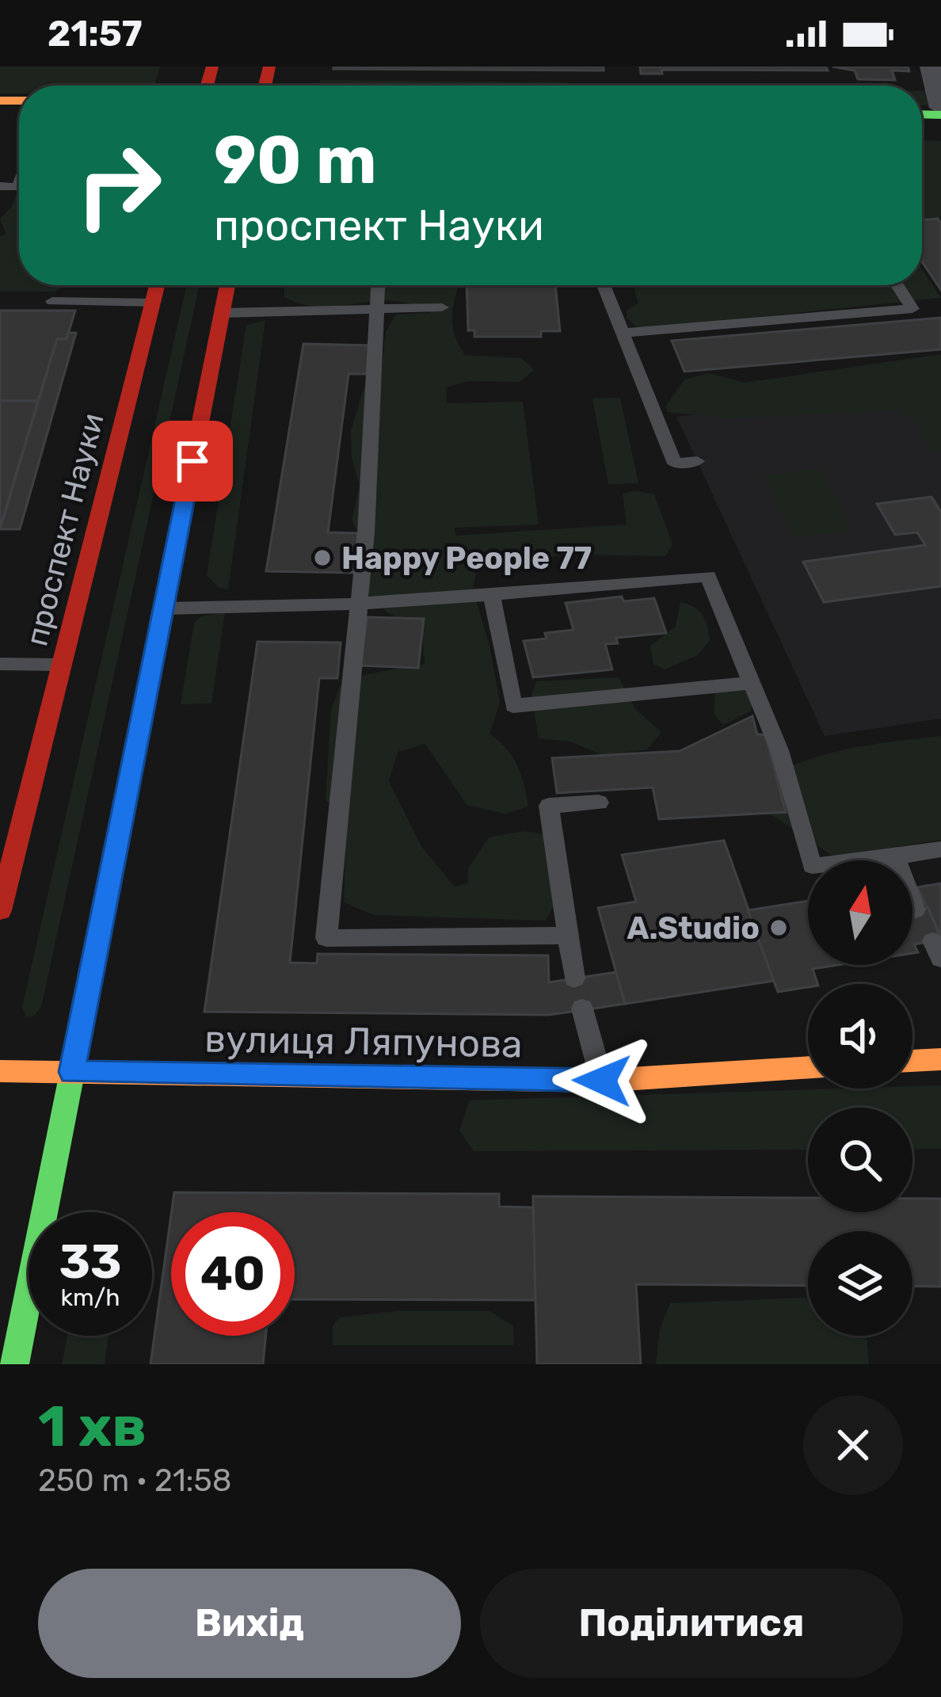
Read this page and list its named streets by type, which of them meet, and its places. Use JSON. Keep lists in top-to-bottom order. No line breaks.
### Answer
{"streets":{"main road":["проспект Науки","вулиця Ляпунова"]},"places":["Happy People 77","A.Studio"],"north":"top","page":{"status":"21:57","turn":["90 m","проспект Науки"],"speed":"33 km/h","limit":"40","heading":["1 хв","250 m · 21:58"],"buttons":["Вихід","Поділитися"]}}
